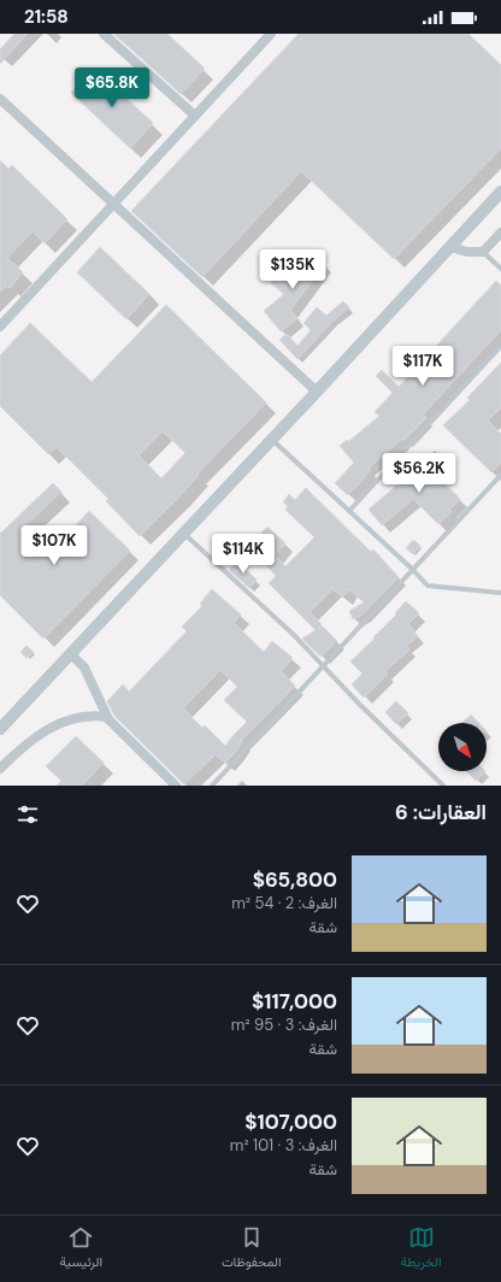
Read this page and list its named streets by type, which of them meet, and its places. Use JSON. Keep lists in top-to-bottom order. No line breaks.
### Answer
{"north":"bottom right","page":{"status":"21:58","price":["$65.8K","$135K","$117K","$56.2K","$107K","$114K"],"heading":"العقارات: 6","list":[{"name":"$65,800","note":"الغرف: 2 · 54 m² · شقة"},{"name":"$117,000","note":"الغرف: 3 · 95 m² · شقة"},{"name":"$107,000","note":"الغرف: 3 · 101 m² · شقة"}],"tabs":["الخريطة","المحفوظات","الرئيسية"]}}
